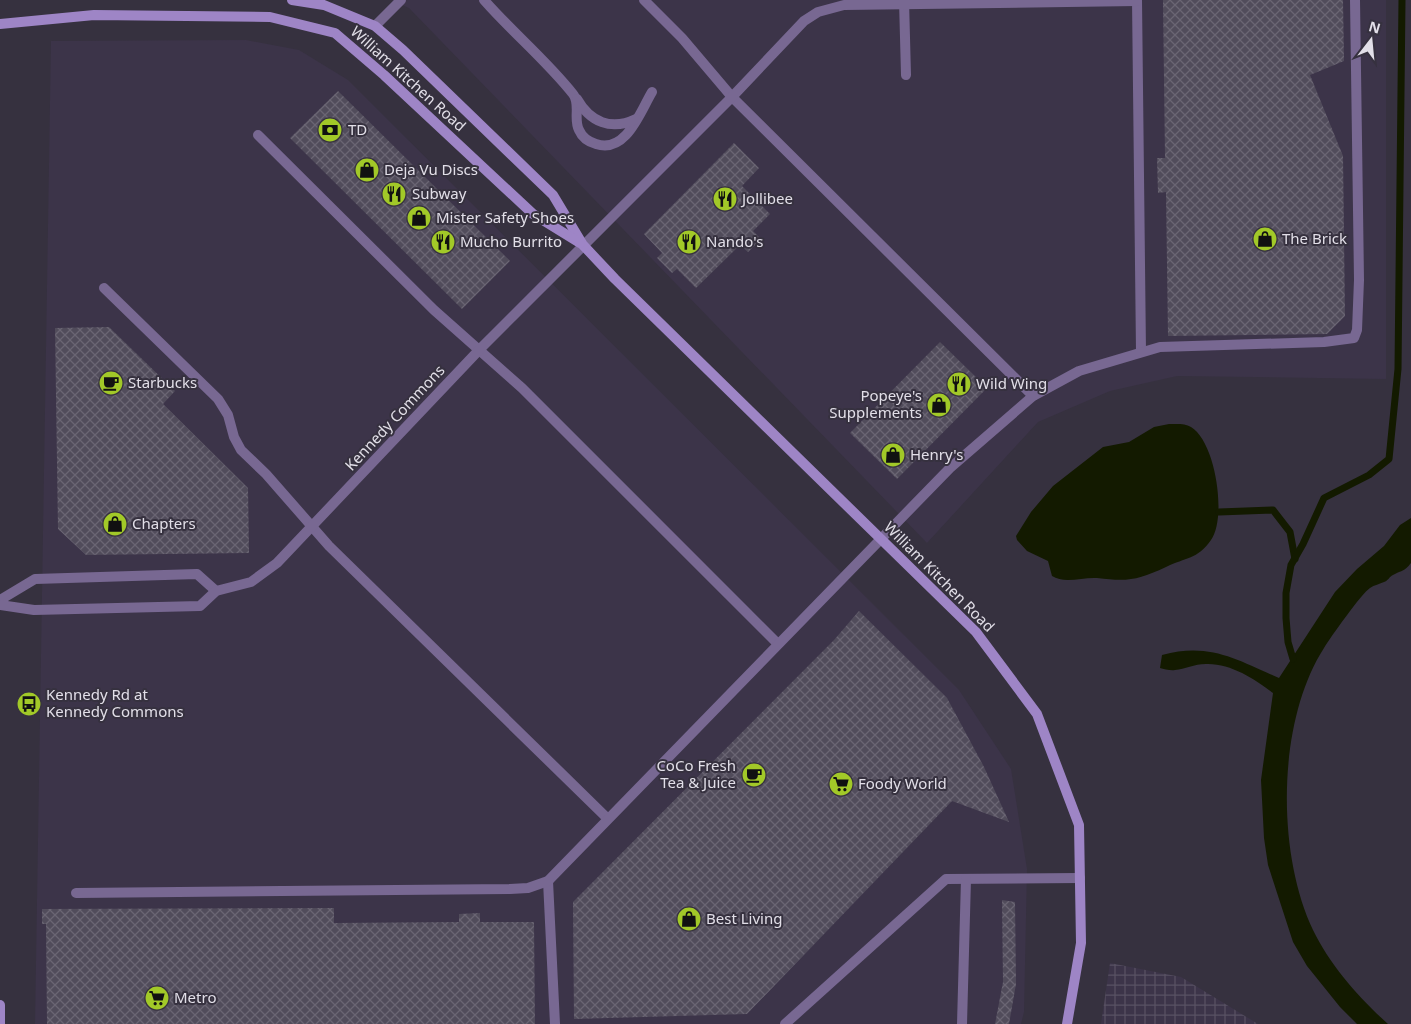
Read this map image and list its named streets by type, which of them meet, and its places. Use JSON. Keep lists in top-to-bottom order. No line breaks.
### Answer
{"streets":{"street":["William Kitchen Road"],"lane":["Kennedy Commons"]},"crossings":[["William Kitchen Road","Kennedy Commons"]],"places":{"bank":["TD"],"shop":["Deja Vu Discs","Mister Safety Shoes","The Brick","Popeye's Supplements","Henry's","Chapters","Best Living"],"restaurant":["Subway","Jollibee","Mucho Burrito","Nando's","Wild Wing"],"cafe":["Starbucks","CoCo Fresh Tea & Juice"],"bus stop":["Kennedy Rd at Kennedy Commons"],"supermarket":["Foody World","Metro"]},"north":"top"}
